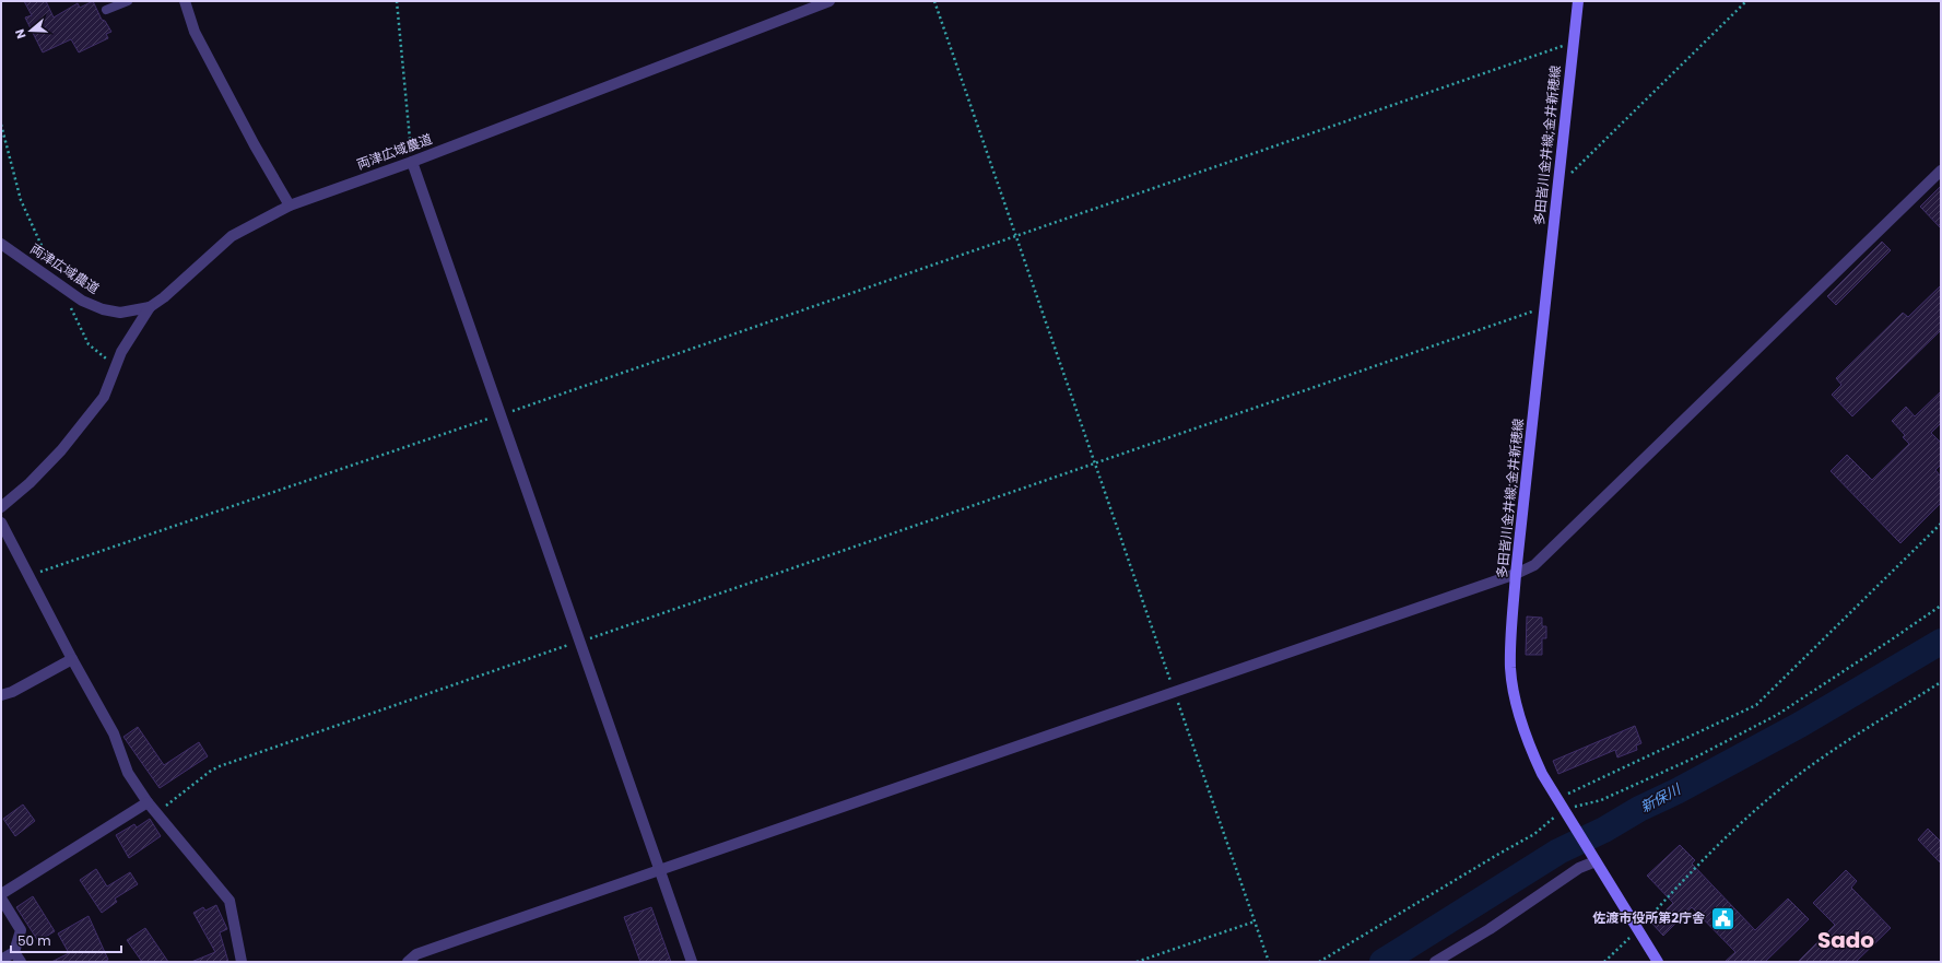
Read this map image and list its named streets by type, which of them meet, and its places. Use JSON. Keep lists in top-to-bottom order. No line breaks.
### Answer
{"streets":{"main road":["多田皆川金井線;金井新穂線"],"street":["両津広域農道"]},"districts":["Sado"],"water":["新保川"],"places":{"public building":["佐渡市役所第2庁舎"]},"scale_bar":"50 m","north":"left"}
